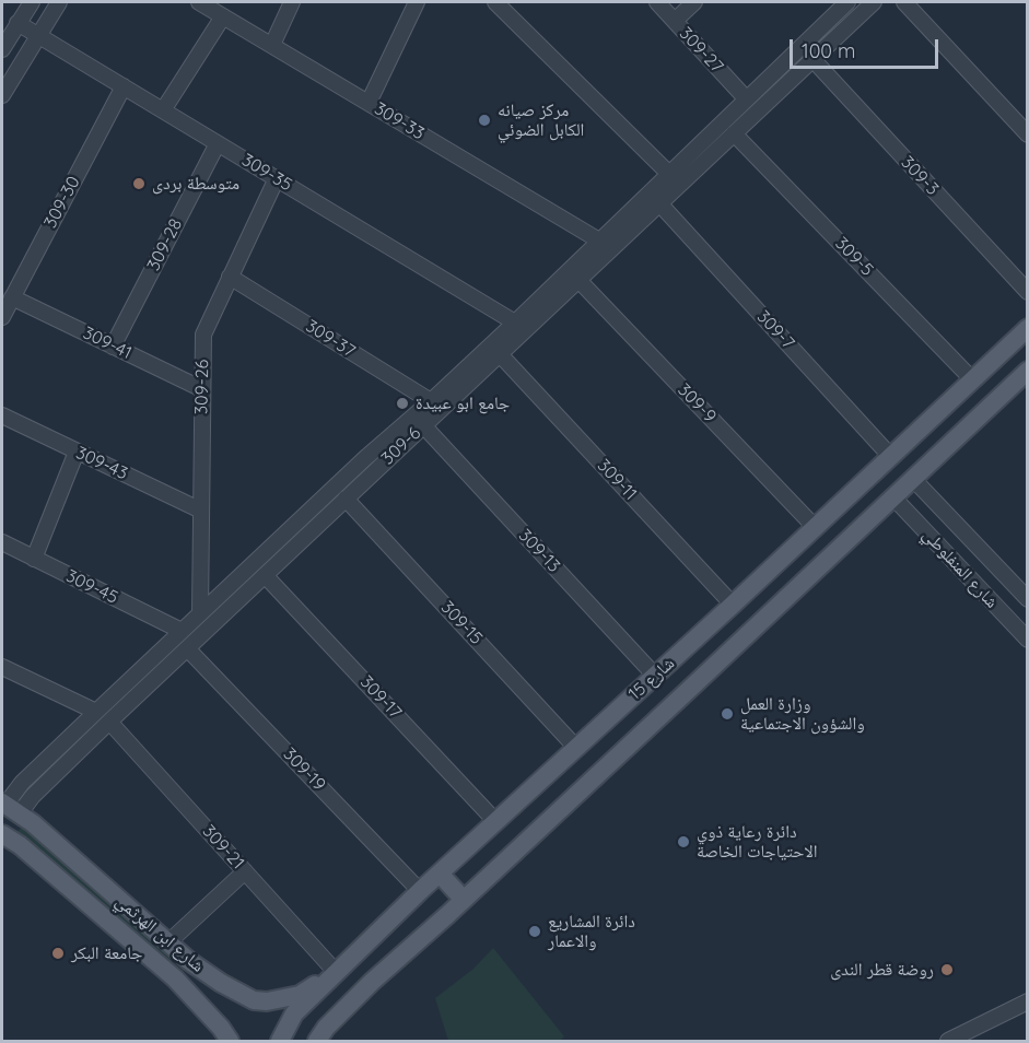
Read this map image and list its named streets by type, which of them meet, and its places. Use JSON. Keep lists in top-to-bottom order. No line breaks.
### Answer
{"streets":{"main road":["شارع 15","شارع ابن الهرثمي"],"street":["309-27","309-33","309-35","309-3","309-30","309-28","309-5","309-7","309-37","309-41","309-26","309-9","309-6","309-43","309-11","309-13","شارع المنفلوطي","309-45","309-15","309-17","309-19","309-21"]},"crossings":[["309-27","309-6"],["309-33","309-6"],["309-35","309-30"],["309-35","309-28"],["309-35","309-26"],["309-35","309-6"],["309-3","309-6"],["309-30","309-41"],["309-28","309-41"],["309-5","309-6"],["309-5","شارع 15"],["309-7","309-6"],["309-7","شارع 15"],["309-37","309-26"],["309-37","309-6"],["309-41","309-26"],["309-26","309-6"],["309-26","309-43"],["309-9","309-6"],["309-9","شارع 15"],["309-6","309-11"],["309-6","309-13"],["309-6","309-45"],["309-6","309-15"],["309-6","309-17"],["309-6","309-19"],["309-6","309-21"],["309-6","شارع ابن الهرثمي"],["309-11","شارع 15"],["309-13","شارع 15"],["شارع المنفلوطي","شارع 15"],["309-15","شارع 15"],["شارع 15","309-17"],["شارع 15","309-19"],["شارع 15","309-21"],["شارع 15","شارع ابن الهرثمي"],["309-21","شارع ابن الهرثمي"]],"places":["مركز صيانه الكابل الضوئي","متوسطة بردى","جامع ابو عبيدة","وزارة العمل والشؤون الاجتماعية","دائرة رعاية ذوي الاحتياجات الخاصة","دائرة المشاريع والاعمار","جامعة البكر","روضة قطر الندى"],"scale_bar":"100 m"}
